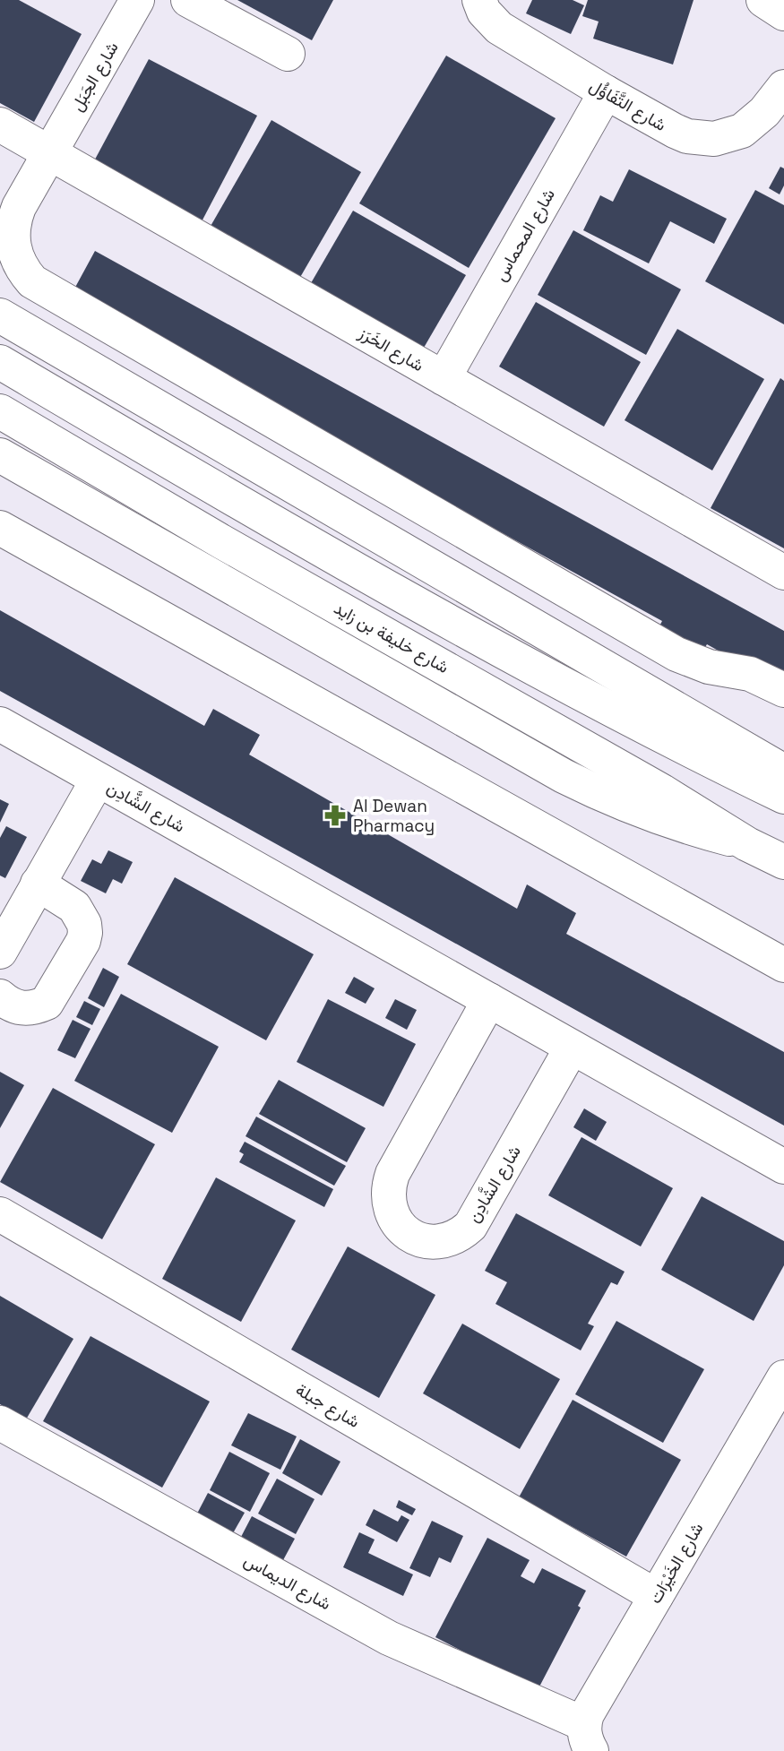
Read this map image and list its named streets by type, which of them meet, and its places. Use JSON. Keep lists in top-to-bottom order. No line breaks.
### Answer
{"streets":{"main road":["شارع الجَبَل","شارع التَّفَاؤُل","شارع المحماس","شارع الخَرَز","شارع خليفة بن زايد","شارع الشَّادِن","شارع جبلة","شارع الخَيْرَات","شارع الديماس"]},"crossings":[["شارع الجَبَل","شارع الخَرَز"],["شارع التَّفَاؤُل","شارع المحماس"],["شارع المحماس","شارع الخَرَز"],["شارع جبلة","شارع الخَيْرَات"],["شارع الخَيْرَات","شارع الديماس"]],"places":{"pharmacy":["Al Dewan Pharmacy"]}}
